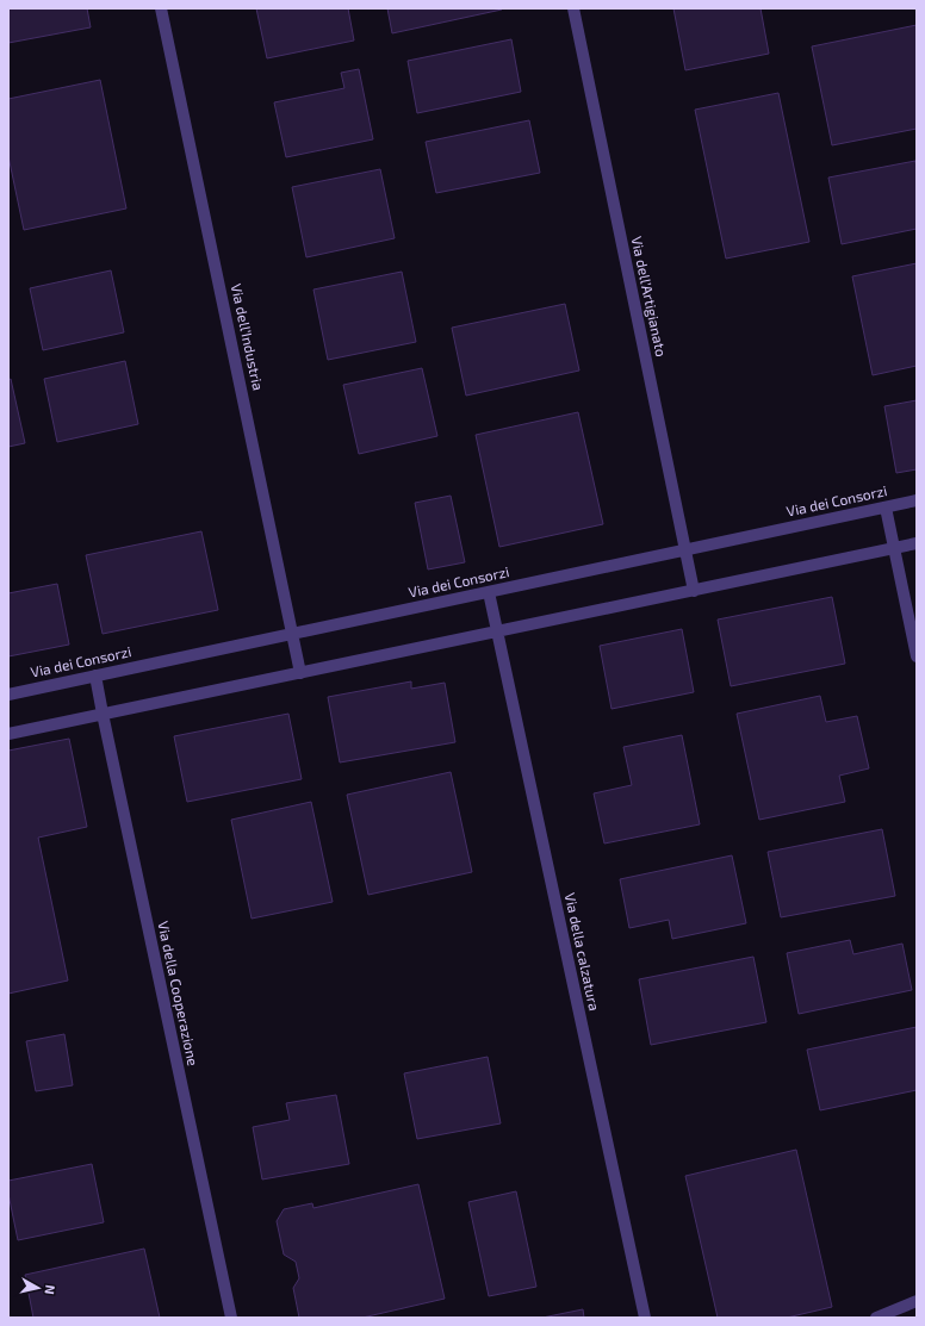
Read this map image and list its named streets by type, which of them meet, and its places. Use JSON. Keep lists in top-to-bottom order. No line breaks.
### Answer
{"streets":{"street":["Via dell'Artigianato","Via dell'Industria","Via dei Consorzi","Via della calzatura","Via della Cooperazione"]},"crossings":[["Via dell'Artigianato","Via dei Consorzi"],["Via dell'Industria","Via dei Consorzi"],["Via dei Consorzi","Via della calzatura"],["Via dei Consorzi","Via della Cooperazione"]],"north":"right"}
